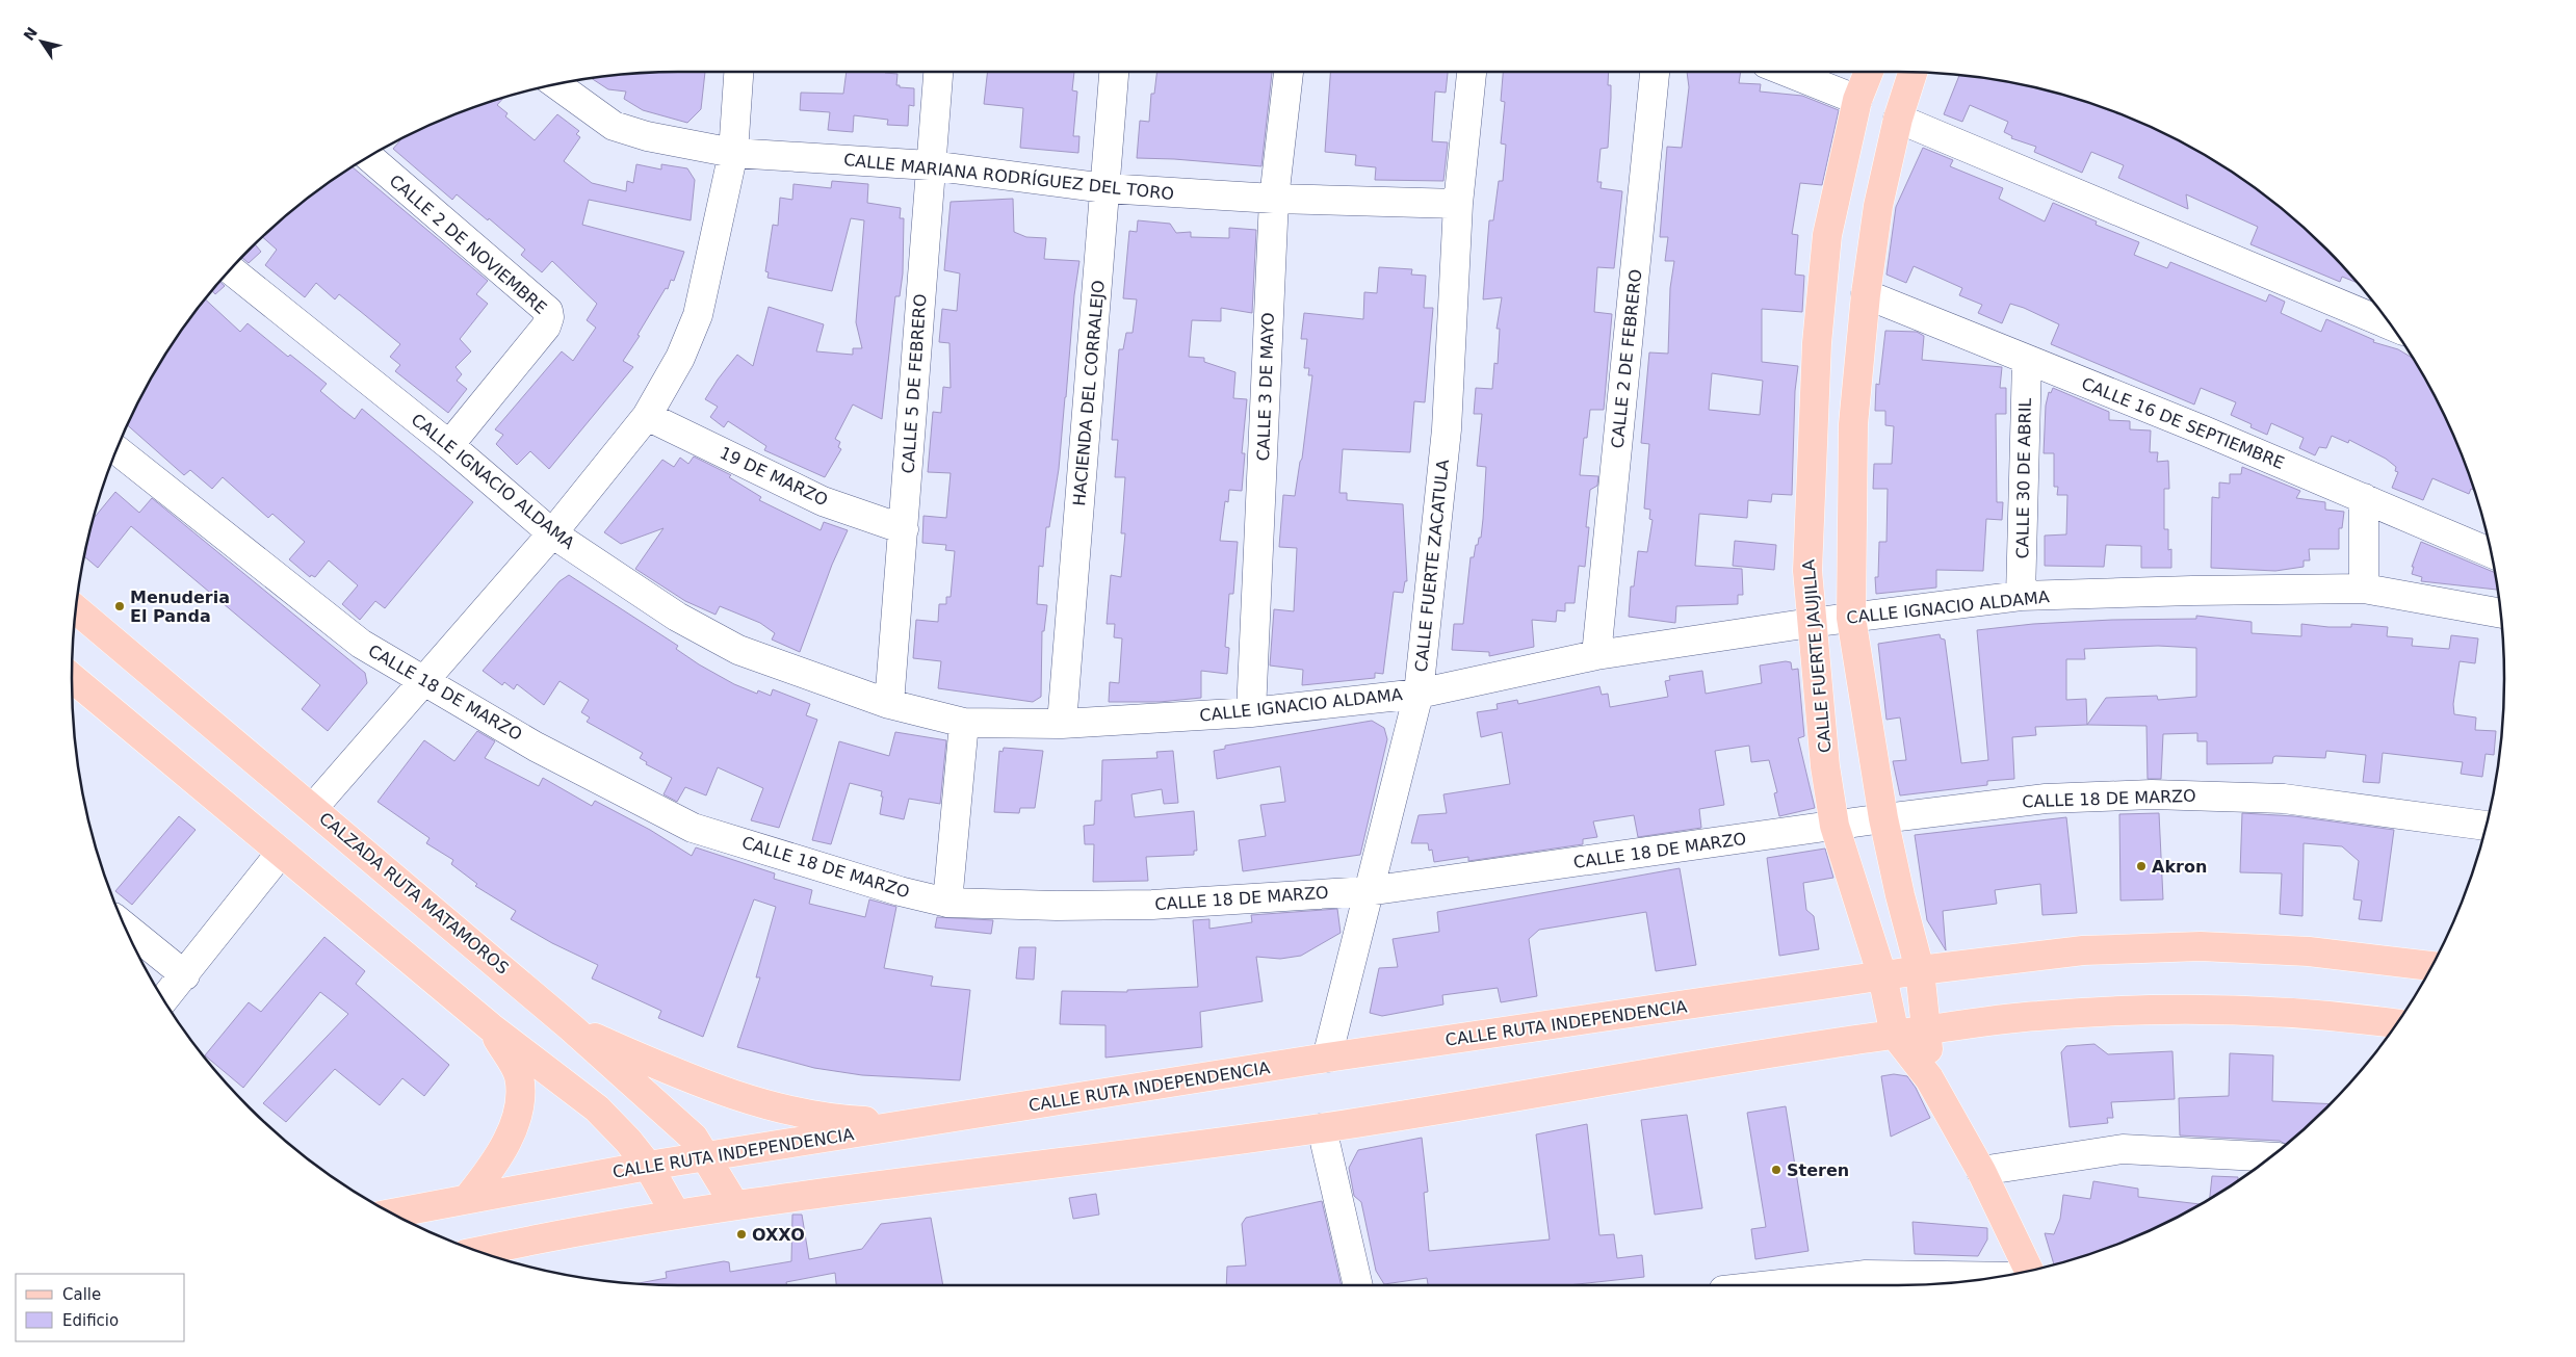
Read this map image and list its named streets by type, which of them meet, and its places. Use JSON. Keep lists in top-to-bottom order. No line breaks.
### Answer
{"streets":{"main road":["CALLE FUERTE JAUJILLA","CALZADA RUTA MATAMOROS","CALLE RUTA INDEPENDENCIA"],"street":["CALLE MARIANA RODRÍGUEZ DEL TORO","CALLE 2 DE NOVIEMBRE","CALLE 2 DE FEBRERO","CALLE 5 DE FEBRERO","CALLE 3 DE MAYO","HACIENDA DEL CORRALEJO","CALLE 16 DE SEPTIEMBRE","19 DE MARZO","CALLE 30 DE ABRIL","CALLE IGNACIO ALDAMA","CALLE FUERTE ZACATULA","CALLE 18 DE MARZO"]},"crossings":[["CALLE MARIANA RODRÍGUEZ DEL TORO","CALLE 5 DE FEBRERO"],["CALLE MARIANA RODRÍGUEZ DEL TORO","CALLE 3 DE MAYO"],["CALLE MARIANA RODRÍGUEZ DEL TORO","HACIENDA DEL CORRALEJO"],["CALLE MARIANA RODRÍGUEZ DEL TORO","CALLE FUERTE ZACATULA"],["CALLE 2 DE NOVIEMBRE","CALLE IGNACIO ALDAMA"],["CALLE 2 DE FEBRERO","CALLE IGNACIO ALDAMA"],["CALLE 5 DE FEBRERO","19 DE MARZO"],["CALLE 5 DE FEBRERO","CALLE IGNACIO ALDAMA"],["CALLE 3 DE MAYO","CALLE IGNACIO ALDAMA"],["HACIENDA DEL CORRALEJO","CALLE IGNACIO ALDAMA"],["CALLE 16 DE SEPTIEMBRE","CALLE 30 DE ABRIL"],["CALLE 16 DE SEPTIEMBRE","CALLE FUERTE JAUJILLA"],["CALLE 30 DE ABRIL","CALLE IGNACIO ALDAMA"],["CALLE IGNACIO ALDAMA","CALLE FUERTE ZACATULA"],["CALLE IGNACIO ALDAMA","CALLE FUERTE JAUJILLA"],["CALLE FUERTE ZACATULA","CALLE 18 DE MARZO"],["CALLE FUERTE ZACATULA","CALLE RUTA INDEPENDENCIA"],["CALLE FUERTE JAUJILLA","CALLE 18 DE MARZO"],["CALLE FUERTE JAUJILLA","CALLE RUTA INDEPENDENCIA"],["CALZADA RUTA MATAMOROS","CALLE RUTA INDEPENDENCIA"]],"places":["Menuderia El Panda","Akron","Steren","OXXO"],"legend":["Calle","Edificio"],"north":"top left"}
